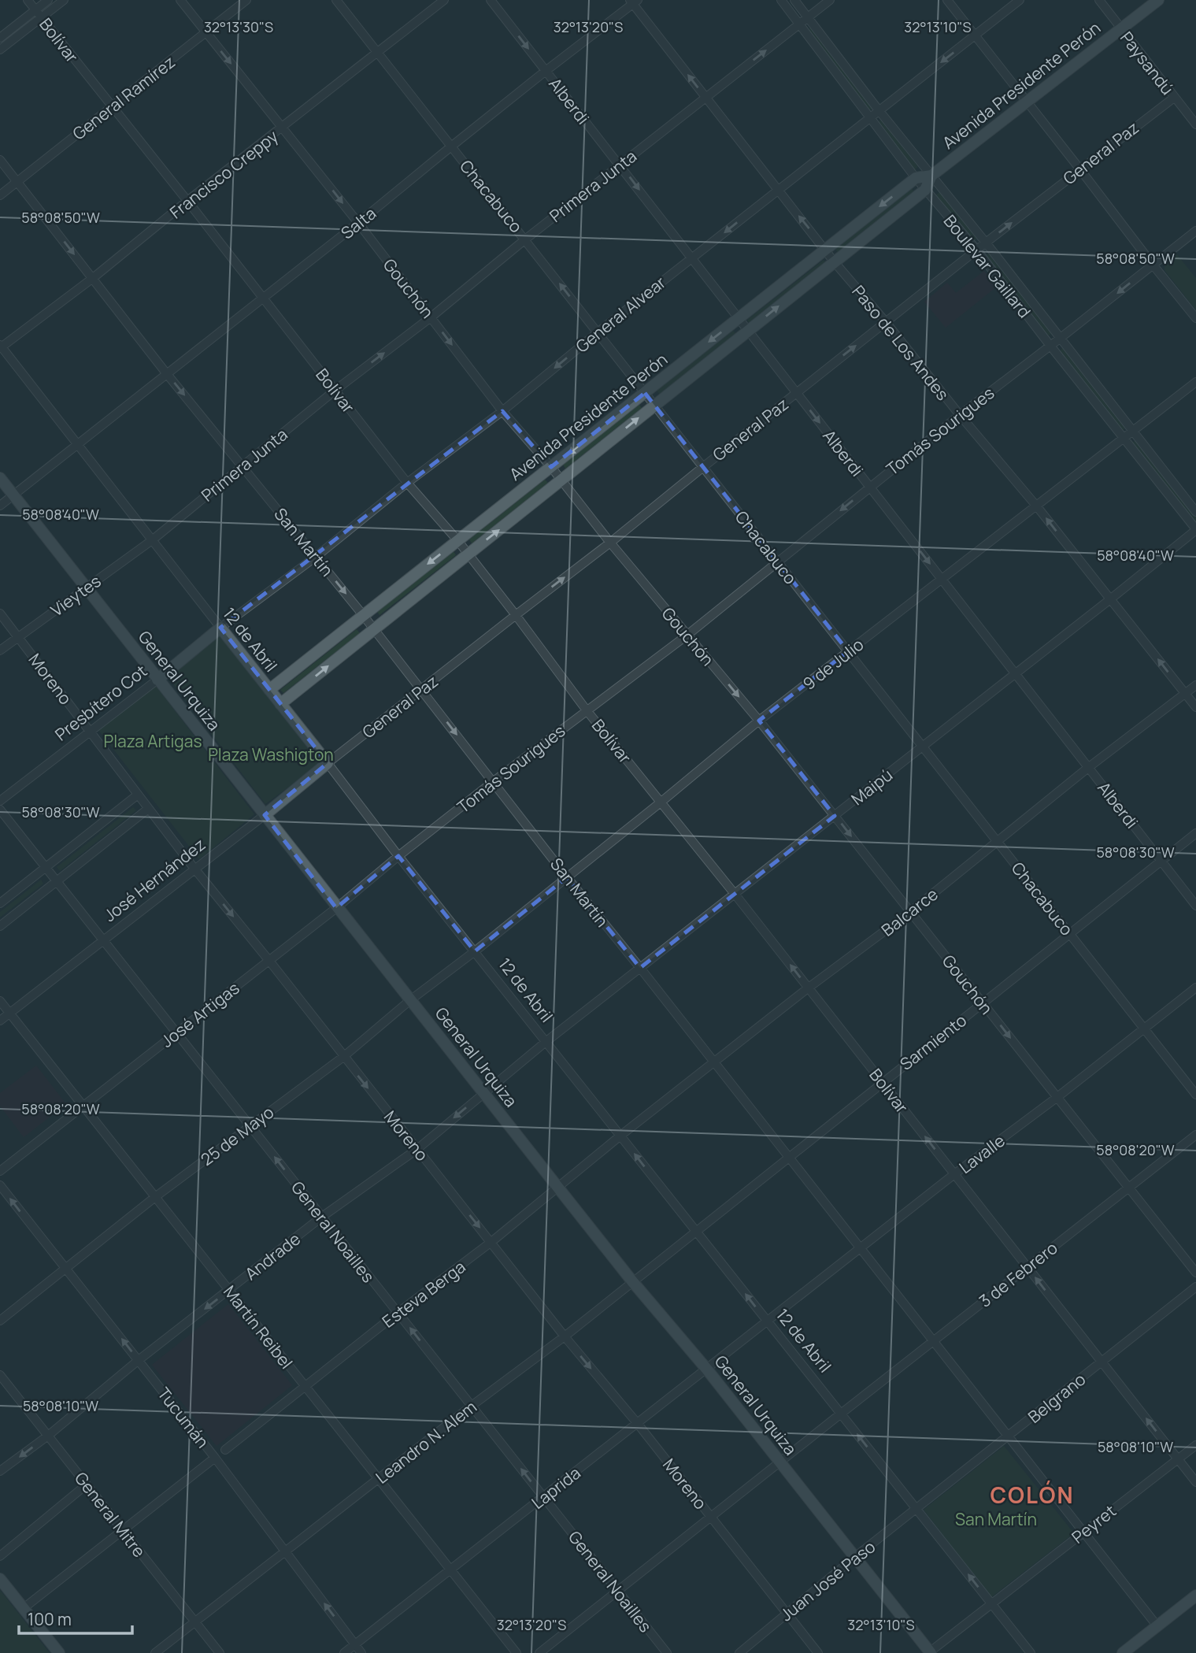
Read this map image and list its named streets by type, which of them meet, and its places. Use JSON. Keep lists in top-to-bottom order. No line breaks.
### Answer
{"streets":{"main road":["Avenida Presidente Perón","12 de Abril","General Urquiza","Presbítero Cot","José Hernández"],"street":["Bolívar","Paysandú","General Ramírez","Alberdi","General Paz","Francisco Creppy","Primera Junta","Chacabuco","Salta","Boulevar Gaillard","Gouchón","General Alvear","Paso de Los Andes","Tomás Sourigues","San Martín","Vieytes","9 de Julio","Moreno","Maipú","Balcarce","José Artigas","Sarmiento","25 de Mayo","Lavalle","General Noailles","Andrade","3 de Febrero","Esteva Berga","Martín Reibel","Belgrano","Tucumán","Leandro N. Alem","Laprida","General Mitre","Peyret","Juan José Paso"]},"crossings":[["Bolívar","Avenida Presidente Perón"],["Bolívar","General Ramírez"],["Bolívar","General Paz"],["Bolívar","Francisco Creppy"],["Bolívar","Primera Junta"],["Bolívar","Salta"],["Bolívar","General Alvear"],["Bolívar","Tomás Sourigues"],["Bolívar","9 de Julio"],["Bolívar","Maipú"],["Bolívar","Balcarce"],["Bolívar","Sarmiento"],["Bolívar","Lavalle"],["Bolívar","3 de Febrero"],["Bolívar","Belgrano"],["Bolívar","Peyret"],["Paysandú","Avenida Presidente Perón"],["Paysandú","General Paz"],["Avenida Presidente Perón","Alberdi"],["Avenida Presidente Perón","Chacabuco"],["Avenida Presidente Perón","Boulevar Gaillard"],["Avenida Presidente Perón","Gouchón"],["Avenida Presidente Perón","Paso de Los Andes"],["Avenida Presidente Perón","San Martín"],["Avenida Presidente Perón","12 de Abril"],["General Ramírez","Gouchón"],["General Ramírez","San Martín"],["Alberdi","General Paz"],["Alberdi","Primera Junta"],["Alberdi","Salta"],["Alberdi","General Alvear"],["Alberdi","Tomás Sourigues"],["Alberdi","9 de Julio"],["Alberdi","Maipú"],["Alberdi","Balcarce"],["Alberdi","Sarmiento"],["General Paz","Chacabuco"],["General Paz","Boulevar Gaillard"],["General Paz","Gouchón"],["General Paz","Paso de Los Andes"],["General Paz","San Martín"],["General Paz","12 de Abril"],["General Paz","José Hernández"],["Francisco Creppy","Chacabuco"],["Francisco Creppy","Gouchón"],["Francisco Creppy","San Martín"],["Francisco Creppy","12 de Abril"],["Primera Junta","Chacabuco"],["Primera Junta","Boulevar Gaillard"],["Primera Junta","Gouchón"],["Primera Junta","Paso de Los Andes"],["Primera Junta","San Martín"],["Primera Junta","Vieytes"],["Primera Junta","12 de Abril"],["Chacabuco","Salta"],["Chacabuco","General Alvear"],["Chacabuco","Tomás Sourigues"],["Chacabuco","9 de Julio"],["Chacabuco","Maipú"],["Chacabuco","Balcarce"],["Chacabuco","Sarmiento"],["Chacabuco","Lavalle"],["Salta","Gouchón"],["Salta","Paso de Los Andes"],["Salta","San Martín"],["Salta","12 de Abril"],["Salta","General Urquiza"],["Boulevar Gaillard","General Alvear"],["Boulevar Gaillard","Tomás Sourigues"],["Boulevar Gaillard","9 de Julio"],["Boulevar Gaillard","Maipú"],["Gouchón","General Alvear"],["Gouchón","Tomás Sourigues"],["Gouchón","9 de Julio"],["Gouchón","Maipú"],["Gouchón","Balcarce"],["Gouchón","Sarmiento"],["Gouchón","Lavalle"],["Gouchón","3 de Febrero"],["General Alvear","Paso de Los Andes"],["General Alvear","San Martín"],["General Alvear","12 de Abril"],["General Alvear","Presbítero Cot"],["Paso de Los Andes","Tomás Sourigues"],["Paso de Los Andes","9 de Julio"],["Paso de Los Andes","Maipú"],["Paso de Los Andes","Balcarce"],["Tomás Sourigues","San Martín"],["Tomás Sourigues","12 de Abril"],["Tomás Sourigues","José Artigas"],["San Martín","9 de Julio"],["San Martín","Maipú"],["San Martín","Balcarce"],["San Martín","Sarmiento"],["San Martín","Lavalle"],["San Martín","3 de Febrero"],["San Martín","Belgrano"],["San Martín","Peyret"],["Vieytes","12 de Abril"],["Vieytes","Moreno"],["Vieytes","General Urquiza"],["12 de Abril","9 de Julio"],["12 de Abril","Presbítero Cot"],["12 de Abril","Maipú"],["12 de Abril","José Hernández"],["12 de Abril","Balcarce"],["12 de Abril","José Artigas"],["12 de Abril","Sarmiento"],["12 de Abril","25 de Mayo"],["12 de Abril","Lavalle"],["12 de Abril","Andrade"],["12 de Abril","3 de Febrero"],["12 de Abril","Esteva Berga"],["12 de Abril","Belgrano"],["12 de Abril","Leandro N. Alem"],["12 de Abril","Laprida"],["12 de Abril","Peyret"],["12 de Abril","Juan José Paso"],["9 de Julio","25 de Mayo"],["Moreno","Presbítero Cot"],["Moreno","José Hernández"],["Moreno","José Artigas"],["Moreno","25 de Mayo"],["Moreno","Andrade"],["Moreno","3 de Febrero"],["Moreno","Esteva Berga"],["Moreno","Leandro N. Alem"],["Moreno","Laprida"],["Moreno","Juan José Paso"],["General Urquiza","Presbítero Cot"],["General Urquiza","José Hernández"],["General Urquiza","José Artigas"],["General Urquiza","25 de Mayo"],["General Urquiza","Andrade"],["General Urquiza","3 de Febrero"],["General Urquiza","Esteva Berga"],["General Urquiza","Leandro N. Alem"],["General Urquiza","Laprida"],["General Urquiza","Peyret"],["General Urquiza","Juan José Paso"],["Maipú","Andrade"],["José Hernández","General Noailles"],["José Hernández","Martín Reibel"],["Balcarce","Esteva Berga"],["José Artigas","General Noailles"],["José Artigas","Martín Reibel"],["Sarmiento","Leandro N. Alem"],["25 de Mayo","General Noailles"],["25 de Mayo","Martín Reibel"],["25 de Mayo","Tucumán"],["Lavalle","Laprida"],["General Noailles","Andrade"],["General Noailles","3 de Febrero"],["General Noailles","Esteva Berga"],["General Noailles","Leandro N. Alem"],["General Noailles","Laprida"],["Andrade","Martín Reibel"],["Andrade","Tucumán"],["Andrade","General Mitre"],["Esteva Berga","Martín Reibel"],["Martín Reibel","Leandro N. Alem"],["Martín Reibel","Laprida"],["Belgrano","Juan José Paso"],["Tucumán","Leandro N. Alem"],["Tucumán","Laprida"],["Leandro N. Alem","General Mitre"]],"one_way":["Alberdi","Gouchón","General Alvear","Paso de Los Andes","Moreno","Andrade","Tucumán"],"districts":["COLÓN"],"parks":["Plaza Artigas","Plaza Washigton","San Martín"],"scale_bar":"100 m","coordinates":["32°13'30\"S","32°13'20\"S","32°13'10\"S","58°08'50\"W","58°08'40\"W","58°08'30\"W","58°08'20\"W","58°08'10\"W"]}
